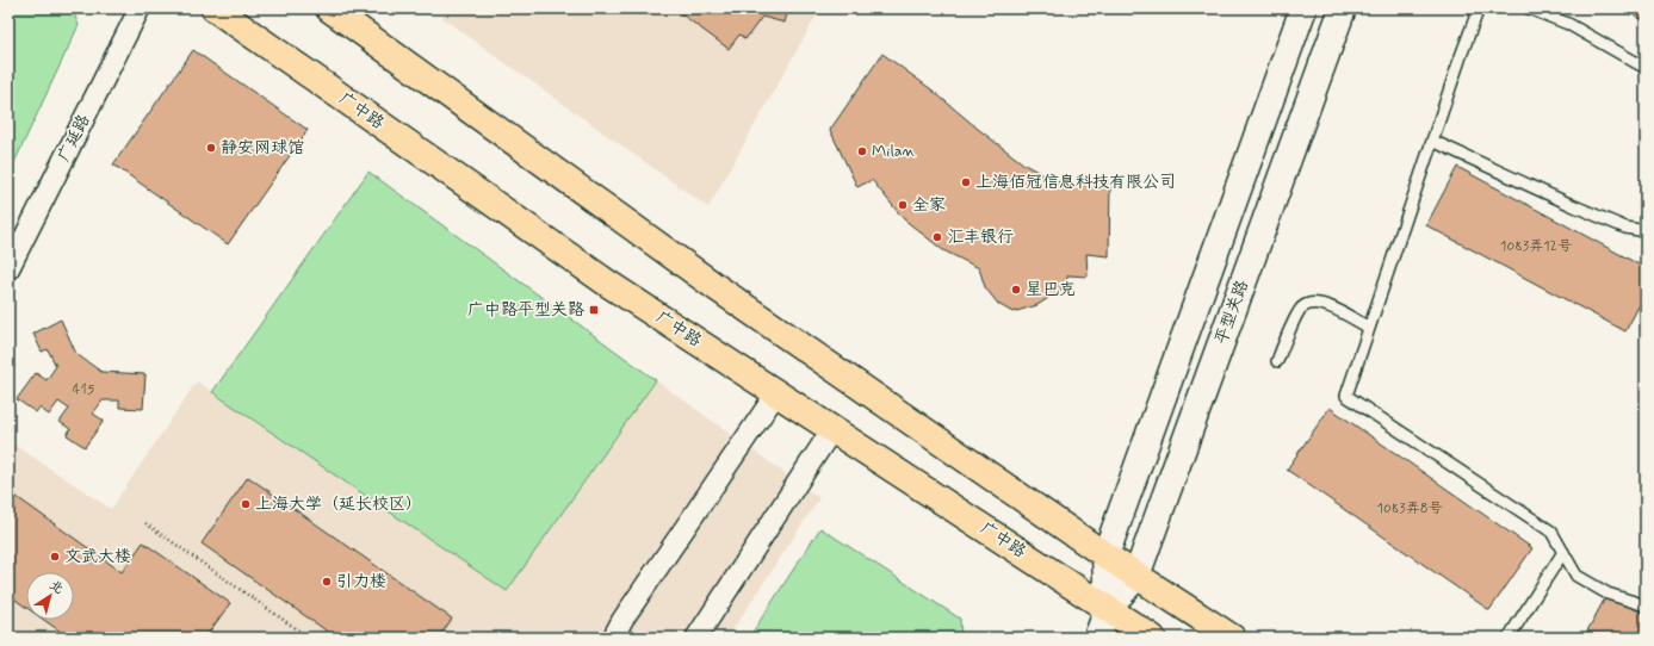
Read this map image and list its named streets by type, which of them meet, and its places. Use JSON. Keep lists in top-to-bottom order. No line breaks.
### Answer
{"streets":{"main road":["广中路"],"street":["广延路","平型关路"]},"crossings":[["广中路","平型关路"]],"places":{"other":["静安网球馆","Milan","上海佰冠信息科技有限公司","全家","汇丰银行","星巴克","上海大学（延长校区）","文武大楼","引力楼"],"transit":["广中路平型关路"]},"house_numbers":["1083弄12号","415","1083弄8号"],"north":"top right"}
